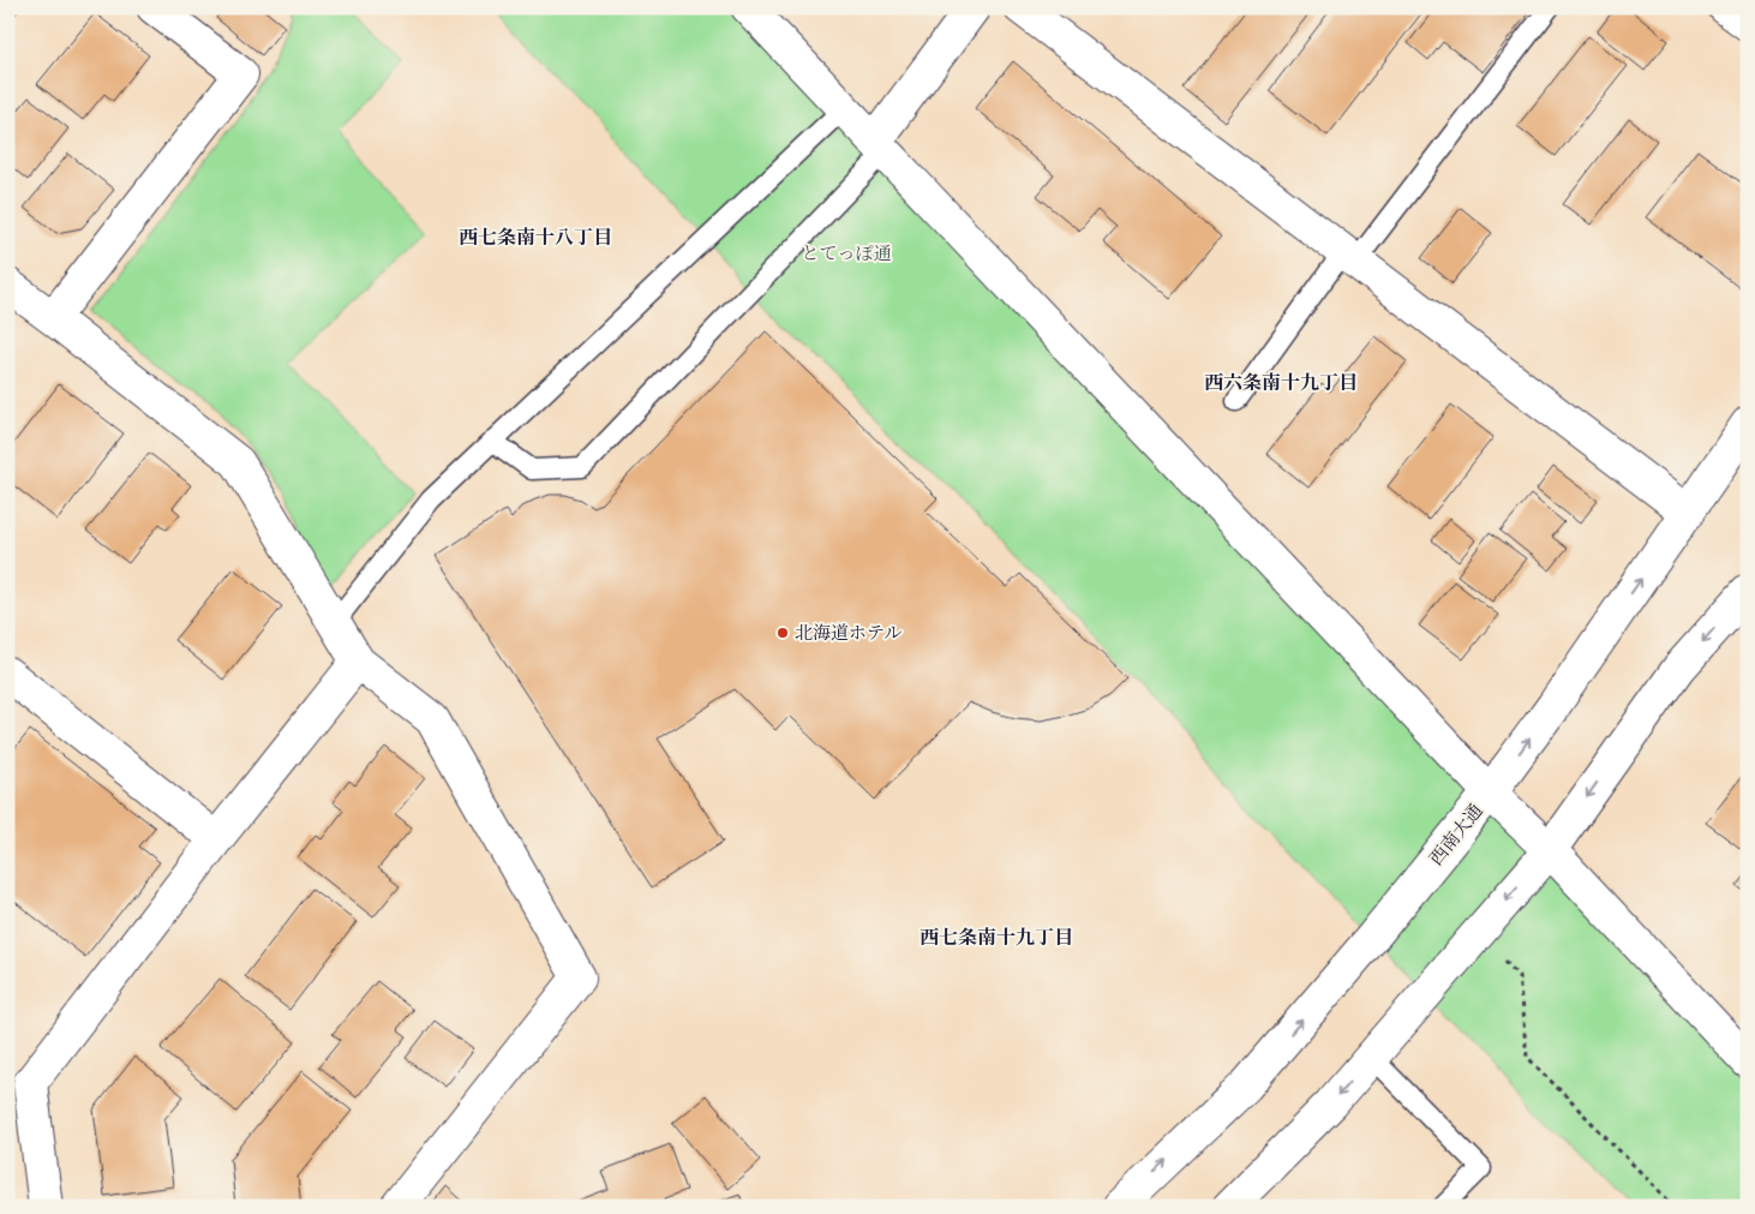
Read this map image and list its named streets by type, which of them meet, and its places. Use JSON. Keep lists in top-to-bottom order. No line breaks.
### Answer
{"streets":{"street":["西南大通"]},"districts":["西七条南十八丁目","西六条南十九丁目","西七条南十九丁目"],"parks":["とてっぽ通"],"places":["北海道ホテル"]}
